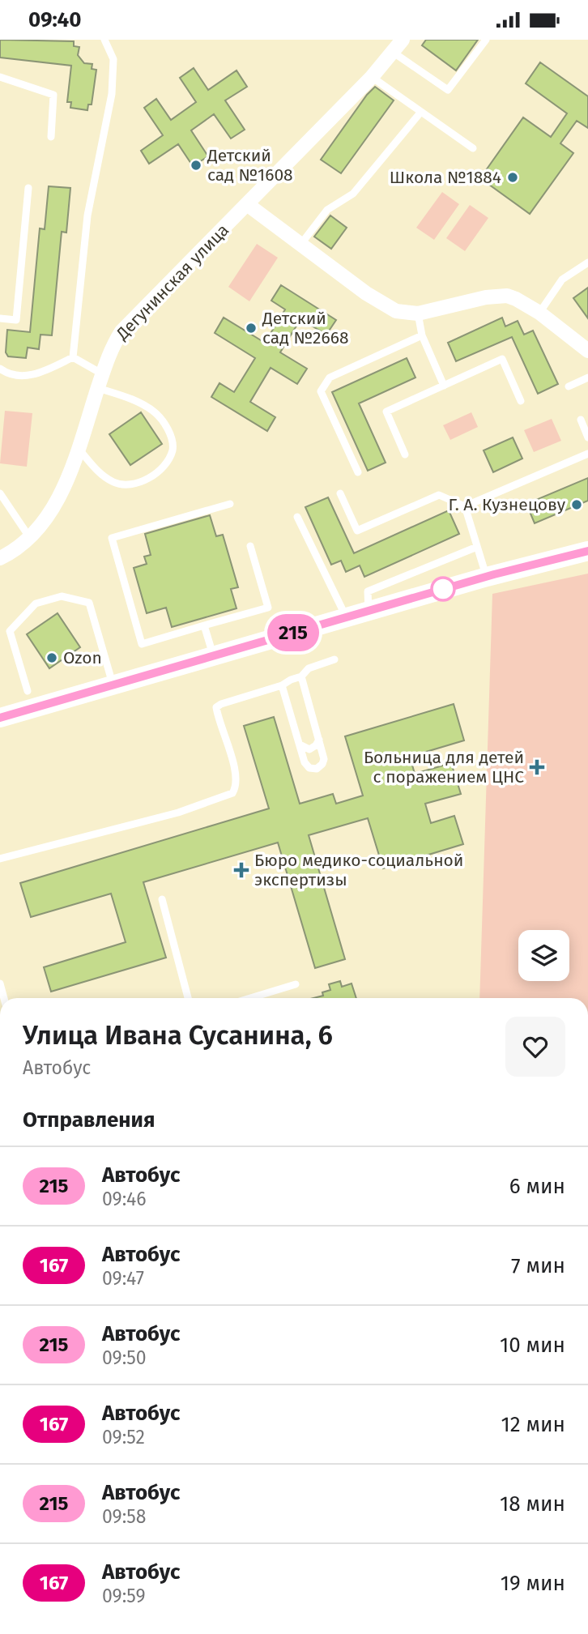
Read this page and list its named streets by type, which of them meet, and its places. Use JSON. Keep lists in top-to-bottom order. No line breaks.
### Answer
{"streets":{"street":["Дегунинская улица"]},"places":{"other":["Детский сад №1608","Школа №1884","Детский сад №2668","Г. А. Кузнецову","Ozon"],"health":["Больница для детей с поражением ЦНС","Бюро медико-социальной экспертизы"]},"lines":["bus line 215"],"page":{"status":"09:40","on_map":"215","heading":[["Улица Ивана Сусанина, 6","Автобус"],"Отправления"],"list":[{"mark":"215","name":"Автобус","note":"09:46","value":"6 мин"},{"mark":"167","name":"Автобус","note":"09:47","value":"7 мин"},{"mark":"215","name":"Автобус","note":"09:50","value":"10 мин"},{"mark":"167","name":"Автобус","note":"09:52","value":"12 мин"},{"mark":"215","name":"Автобус","note":"09:58","value":"18 мин"},{"mark":"167","name":"Автобус","note":"09:59","value":"19 мин"}]}}
